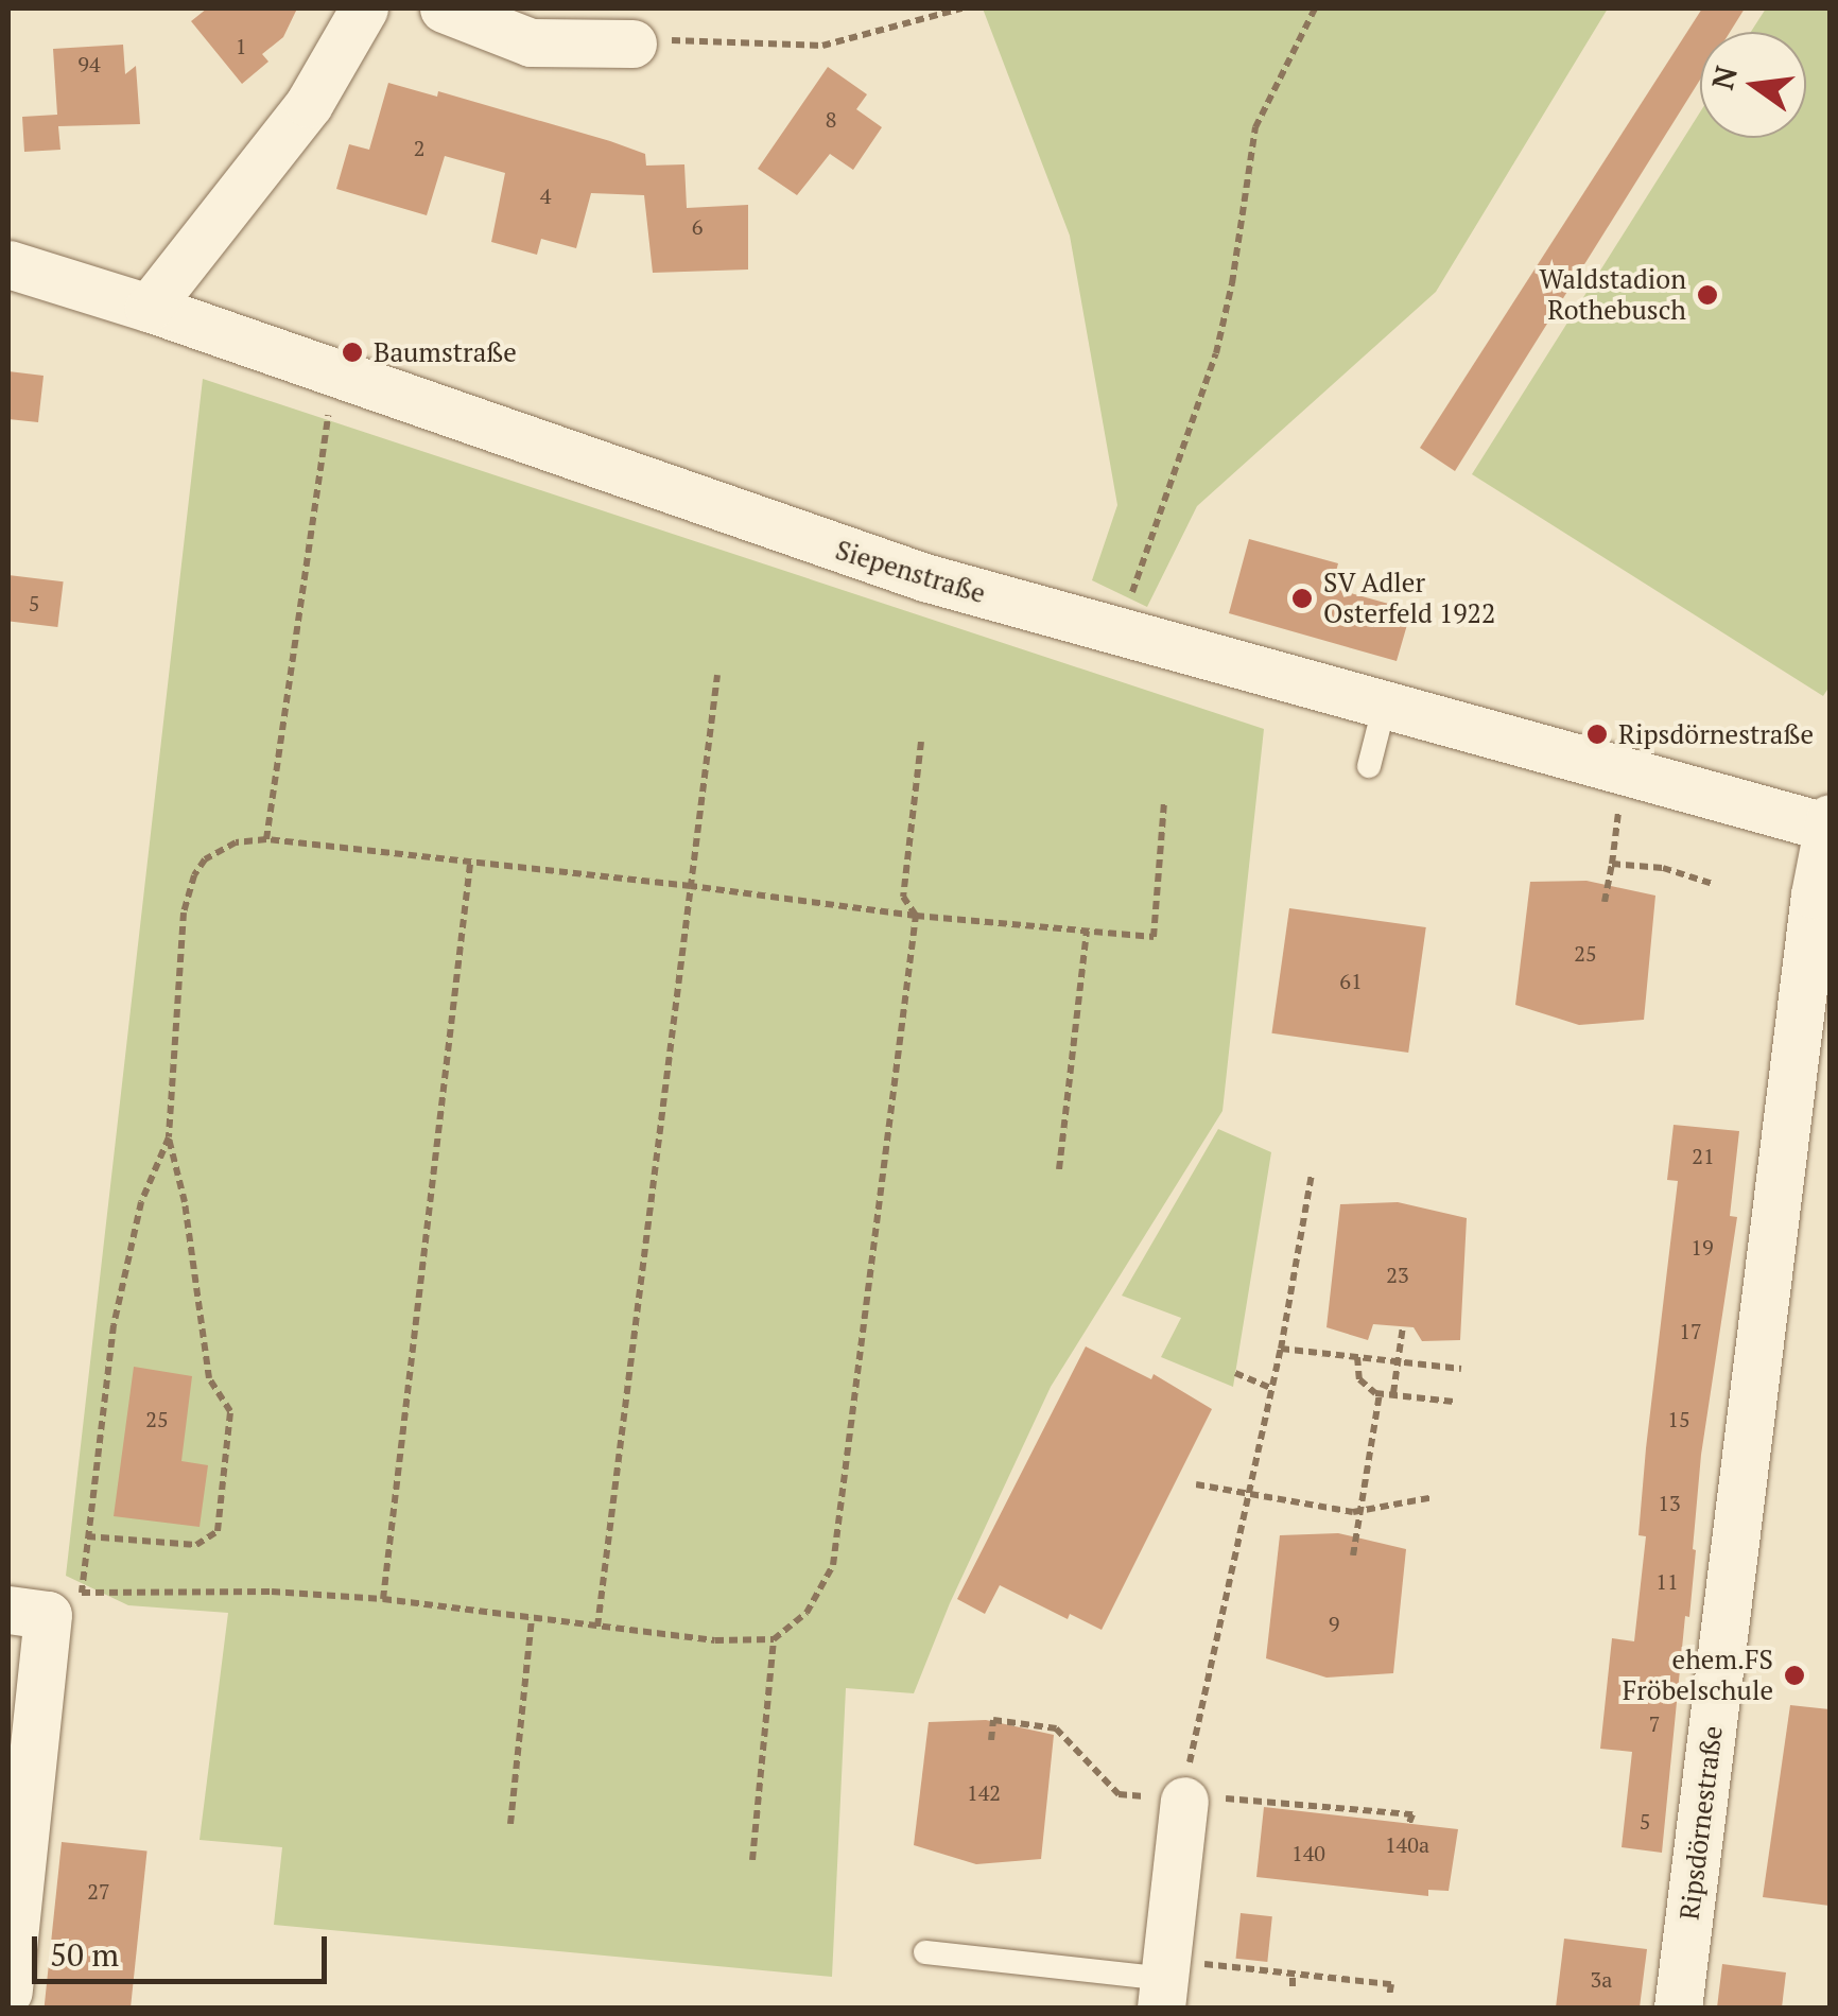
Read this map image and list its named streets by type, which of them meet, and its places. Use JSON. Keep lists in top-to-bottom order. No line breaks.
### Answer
{"streets":{"street":["Siepenstraße","Ripsdörnestraße"]},"crossings":[["Siepenstraße","Ripsdörnestraße"]],"places":["Waldstadion Rothebusch","Baumstraße","SV Adler Osterfeld 1922","Ripsdörnestraße","ehem.FS Fröbelschule"],"house_numbers":["1","94","8","2","4","6","5","25","61","21","19","23","17","25","15","13","11","9","7","142","5","140a","140","27","3a"],"scale_bar":"50 m","north":"left"}
